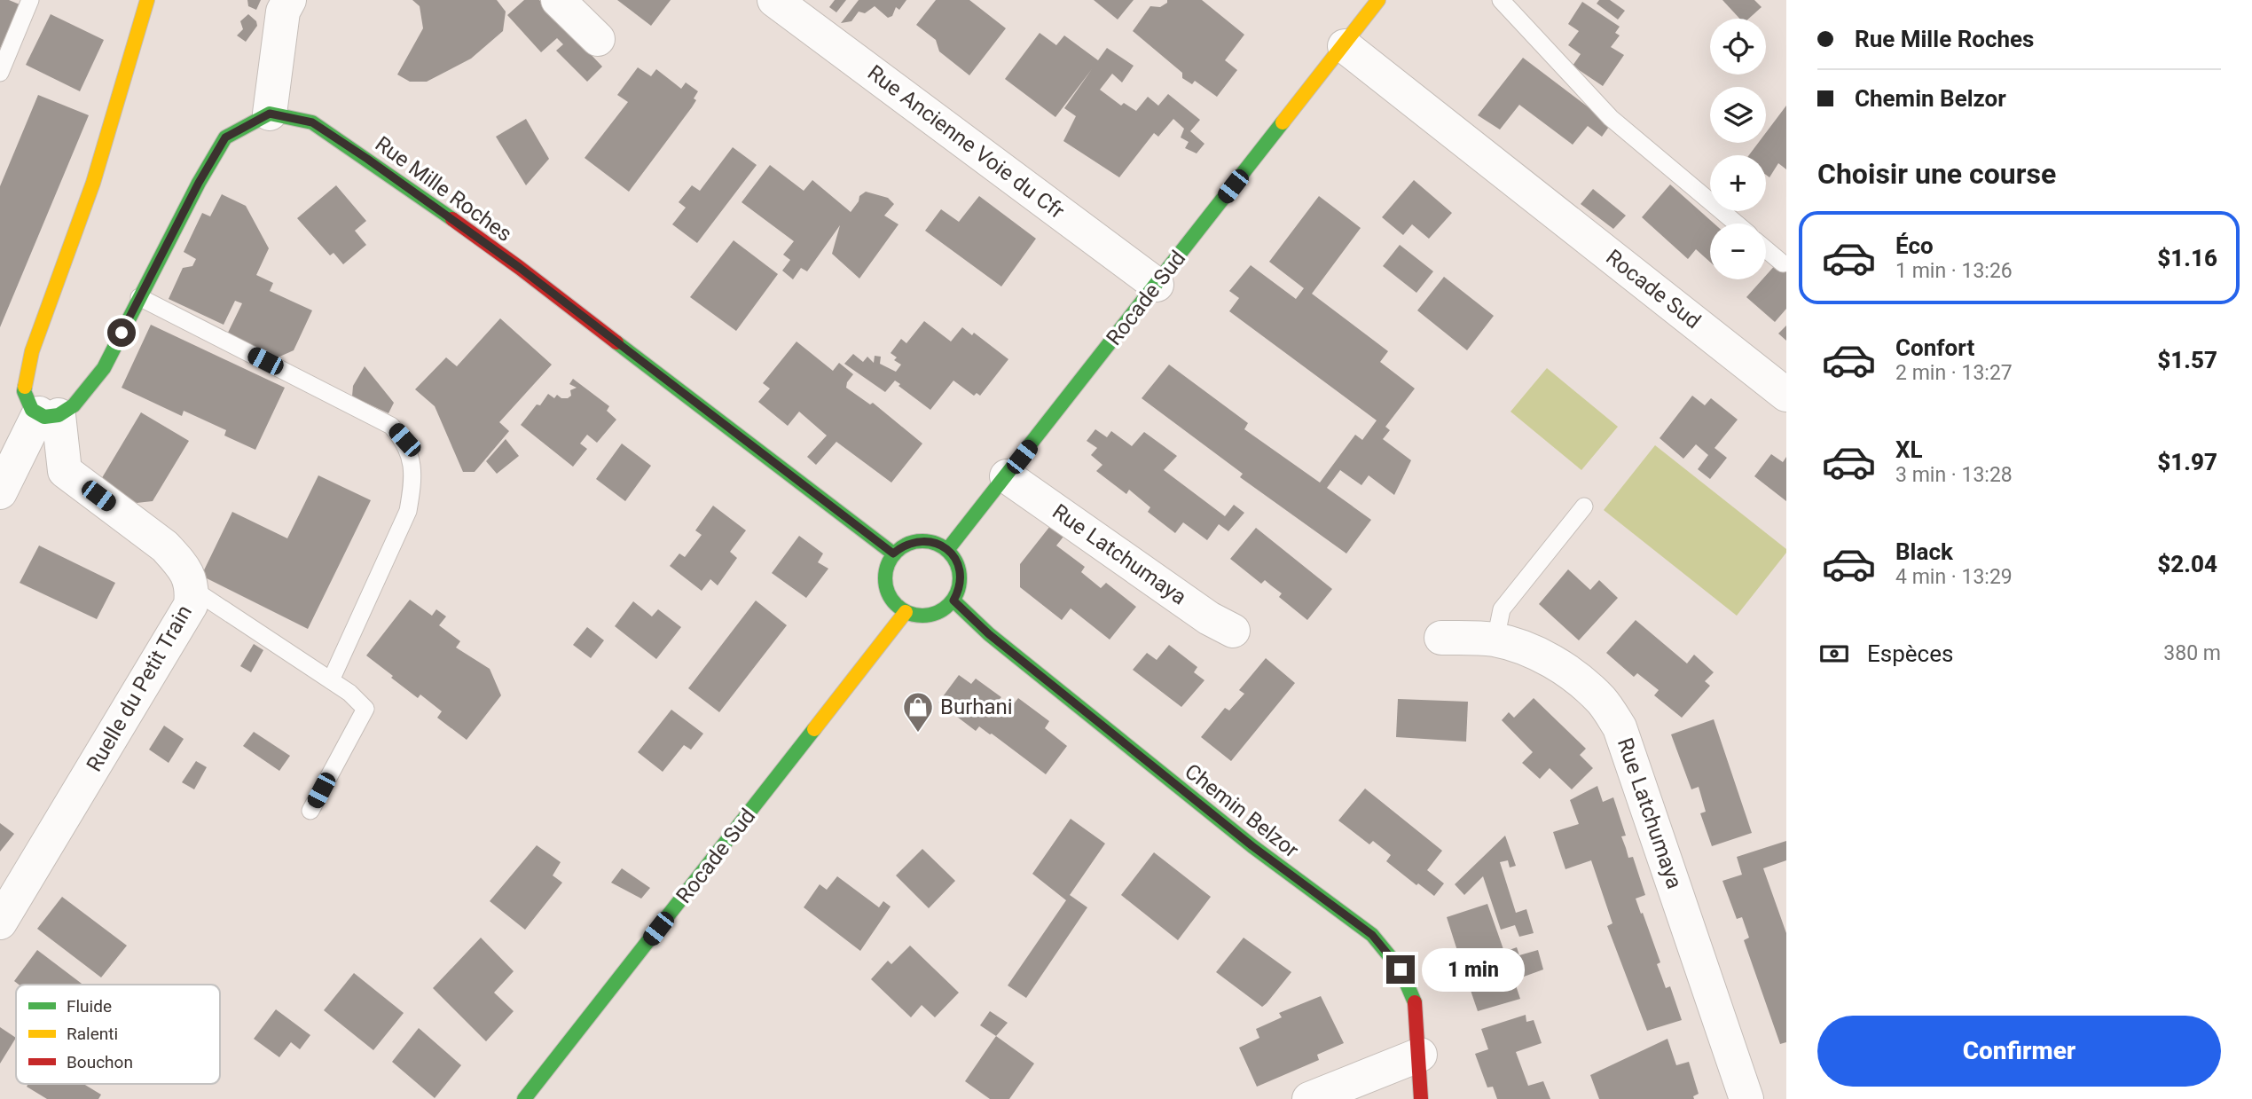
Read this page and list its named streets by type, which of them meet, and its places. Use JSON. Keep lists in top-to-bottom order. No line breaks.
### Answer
{"streets":{"street":["Rue Ancienne Voie du Cfr","Rue Mille Roches","Rocade Sud","Rue Latchumaya","Ruelle du Petit Train","Chemin Belzor"]},"crossings":[["Rue Ancienne Voie du Cfr","Rocade Sud"],["Rue Mille Roches","Rocade Sud"],["Rue Mille Roches","Chemin Belzor"],["Rocade Sud","Rue Latchumaya"],["Rocade Sud","Chemin Belzor"]],"places":{"shop":["Burhani"]},"legend":["Fluide","Ralenti","Bouchon"],"page":{"banner":["Rue Mille Roches","Chemin Belzor"],"map_buttons":["+","−"],"heading":"Choisir une course","list":[{"name":"Éco","note":"1 min · 13:26","value":"$1.16"},{"name":"Confort","note":"2 min · 13:27","value":"$1.57"},{"name":"XL","note":"3 min · 13:28","value":"$1.97"},{"name":"Black","note":"4 min · 13:29","value":"$2.04"}],"pay":["Espèces","380 m"],"bubble":"1 min","buttons":"Confirmer"}}
